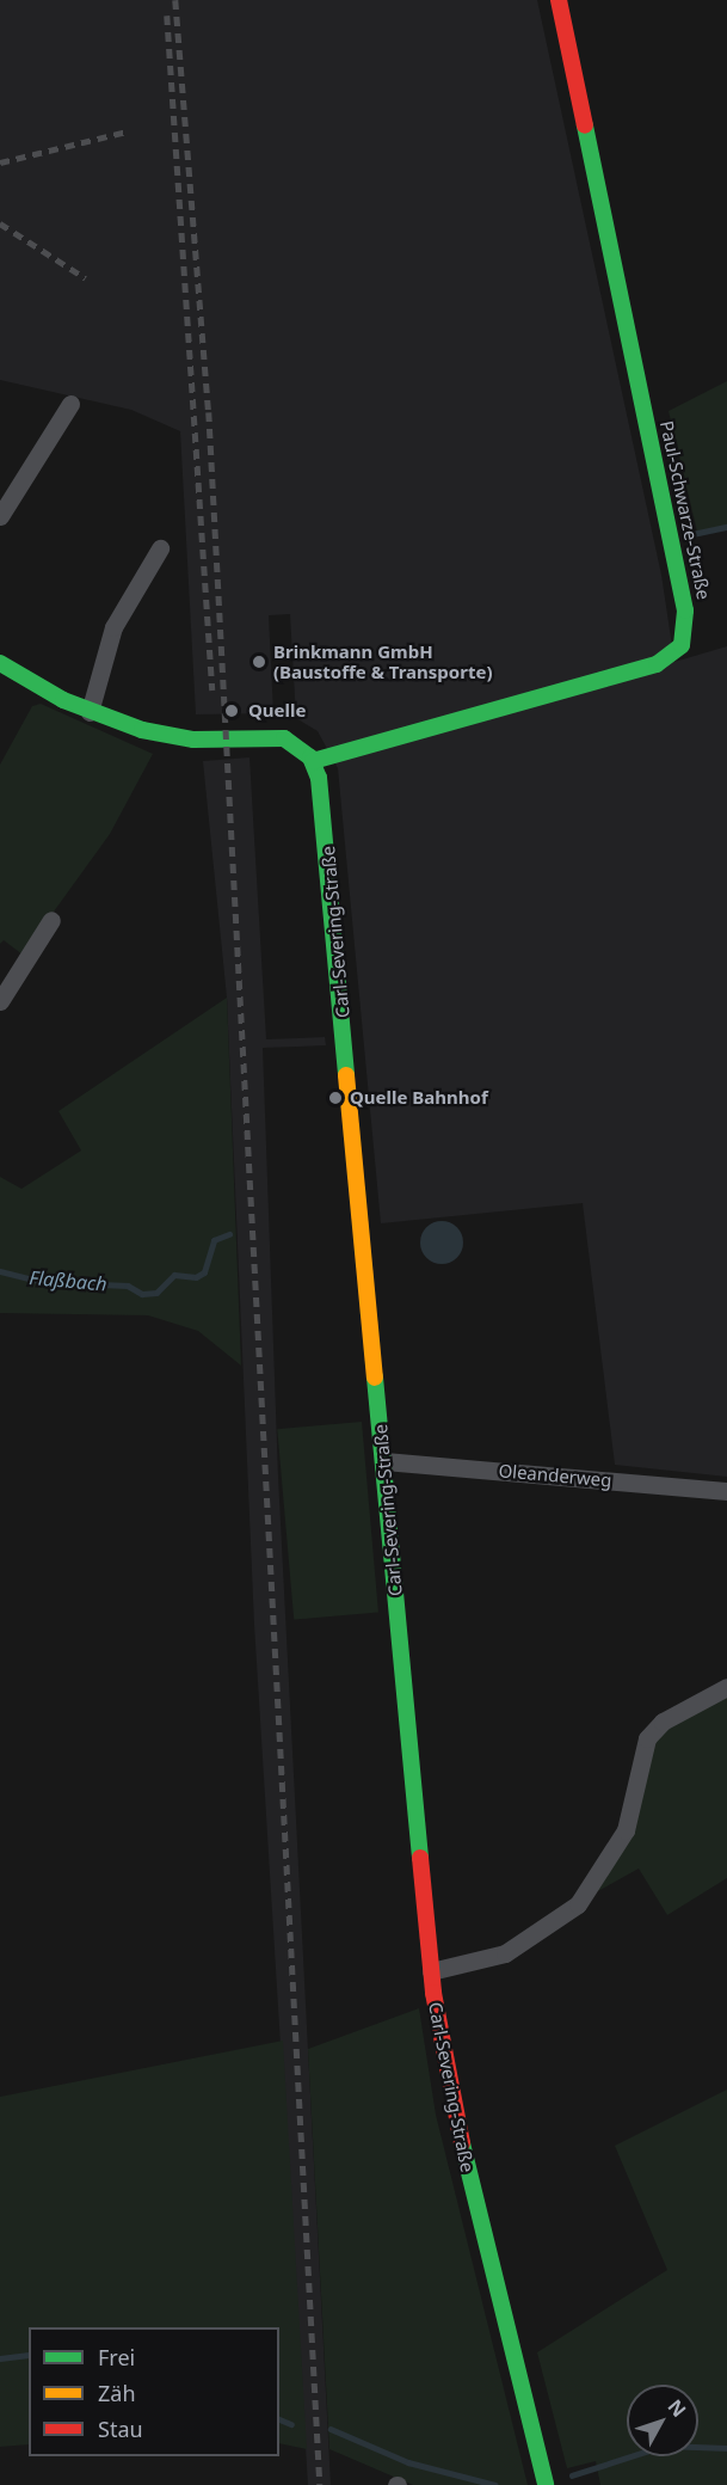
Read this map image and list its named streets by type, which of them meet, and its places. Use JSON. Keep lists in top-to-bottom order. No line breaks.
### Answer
{"streets":{"street":["Paul-Schwarze-Straße","Carl-Severing-Straße","Oleanderweg"]},"crossings":[["Paul-Schwarze-Straße","Carl-Severing-Straße"],["Carl-Severing-Straße","Oleanderweg"]],"water":["Flaßbach"],"places":["Brinkmann GmbH (Baustoffe & Transporte)","Quelle","Quelle Bahnhof"],"legend":["Frei","Zäh","Stau"],"north":"top right"}
